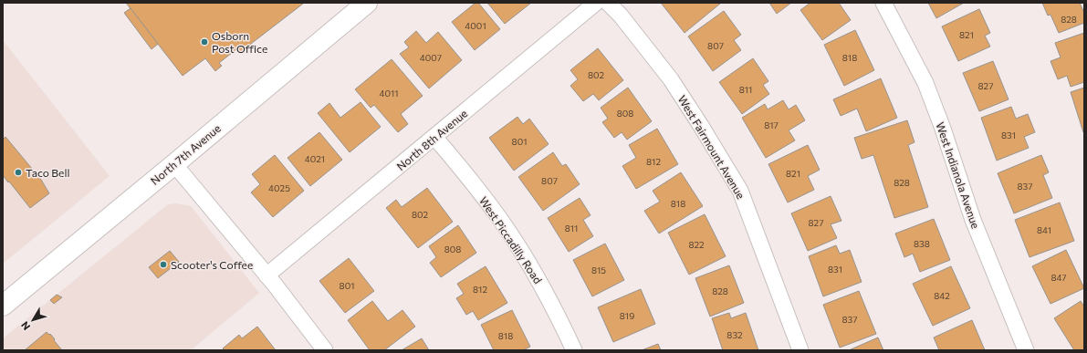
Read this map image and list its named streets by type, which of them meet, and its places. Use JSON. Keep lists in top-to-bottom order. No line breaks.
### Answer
{"streets":{"main road":["North 7th Avenue"],"street":["North 8th Avenue","West Fairmount Avenue","West Indianola Avenue","West Piccadilly Road"]},"crossings":[["North 8th Avenue","West Piccadilly Road"]],"places":["Osborn Post Office","Taco Bell","Scooter's Coffee"],"house_numbers":["828","4001","821","807","4007","818","802","827","811","4011","808","817","831","801","4021","812","821","807","828","837","4025","818","802","827","811","841","838","822","808","831","815","847","801","812","828","842","819","837","832","818"],"north":"bottom left"}
